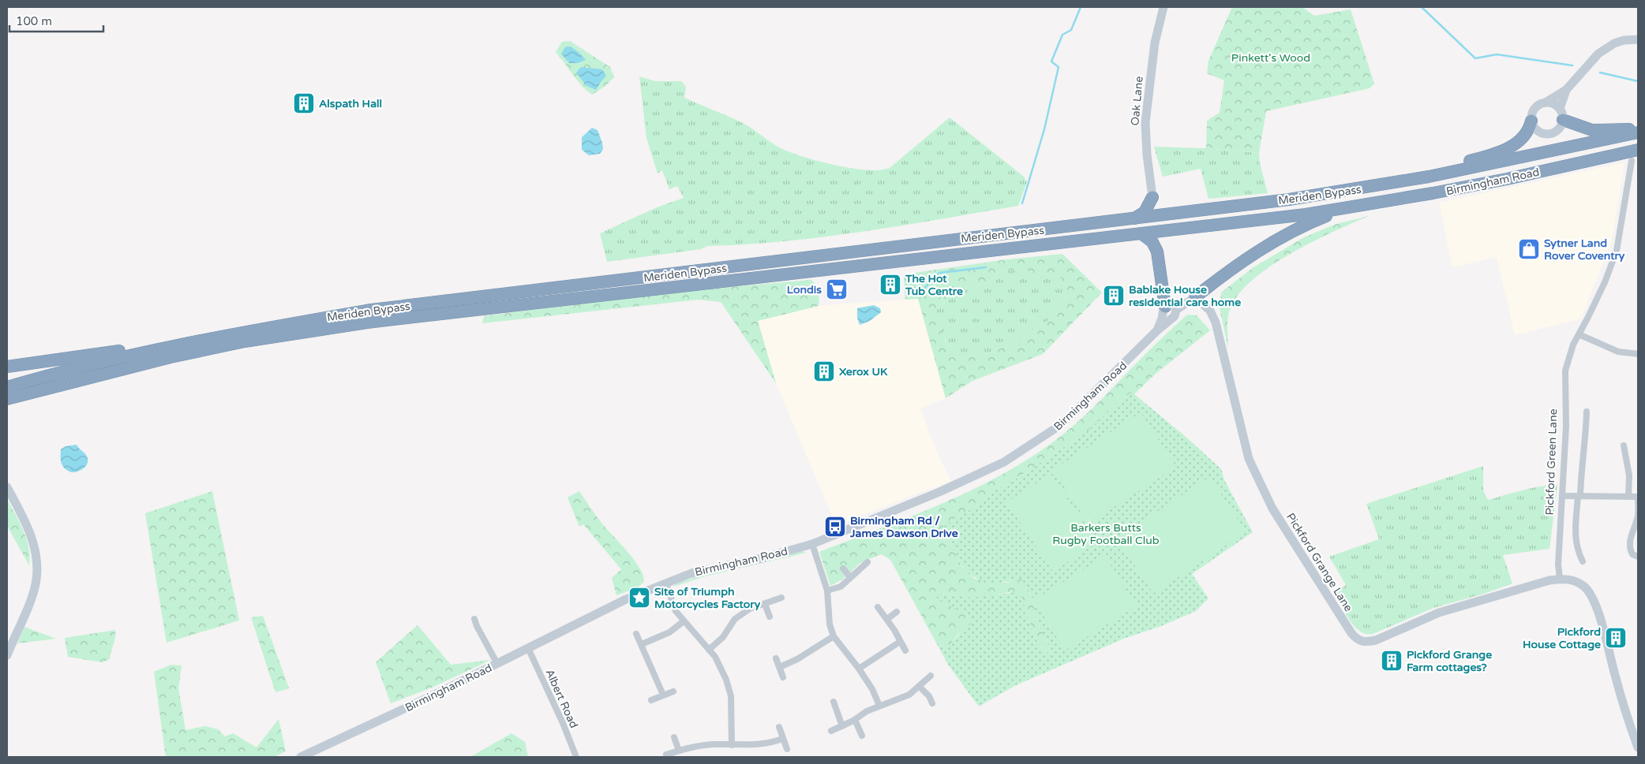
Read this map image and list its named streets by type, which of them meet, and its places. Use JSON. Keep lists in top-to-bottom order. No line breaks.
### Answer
{"streets":{"highway":["Birmingham Road","Meriden Bypass"],"street":["Oak Lane","Pickford Green Lane","Pickford Grange Lane","Albert Road"]},"crossings":[["Birmingham Road","Meriden Bypass"],["Birmingham Road","Pickford Grange Lane"],["Birmingham Road","Albert Road"],["Pickford Green Lane","Pickford Grange Lane"]],"parks":["Pinkett's Wood","Barkers Butts Rugby Football Club"],"places":{"building":["Alspath Hall","The Hot Tub Centre","Bablake House residential care home","Xerox UK","Pickford House Cottage","Pickford Grange Farm cottages?"],"shop":["Sytner Land Rover Coventry"],"supermarket":["Londis"],"bus stop":["Birmingham Rd / James Dawson Drive"],"place":["Site of Triumph Motorcycles Factory"]},"scale_bar":"100 m"}
